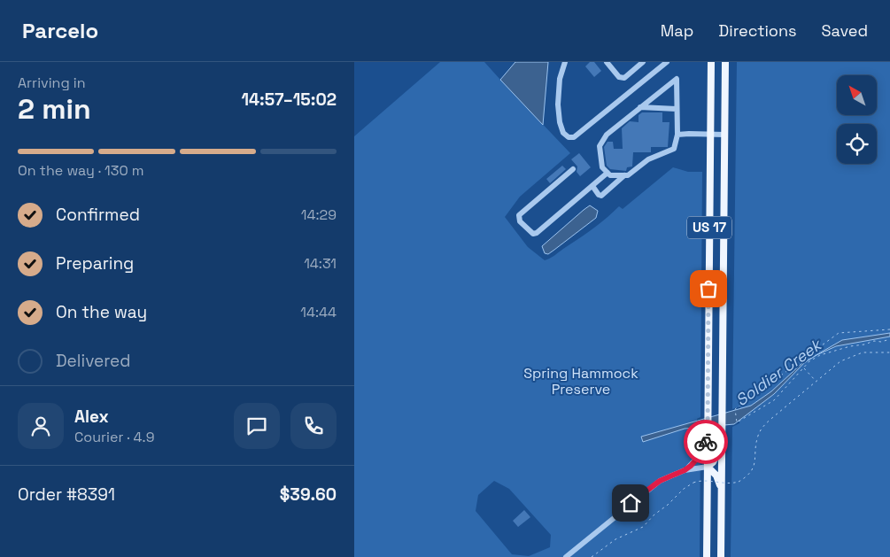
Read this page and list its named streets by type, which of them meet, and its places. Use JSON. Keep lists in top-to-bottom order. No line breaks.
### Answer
{"streets":{"main road":["US 17"]},"water":["Soldier Creek"],"parks":["Spring Hammock Preserve"],"north":"top left","page":{"header":"Parcelo","nav":["Map","Directions","Saved"],"heading":["2 min","Arriving in","14:57–15:02"],"panel":["Alex","Courier · 4.9","Order #8391","$39.60"],"bar":"On the way · 130 m","list":[["Confirmed","14:29"],["Preparing","14:31"],["On the way","14:44"],"Delivered"]}}
